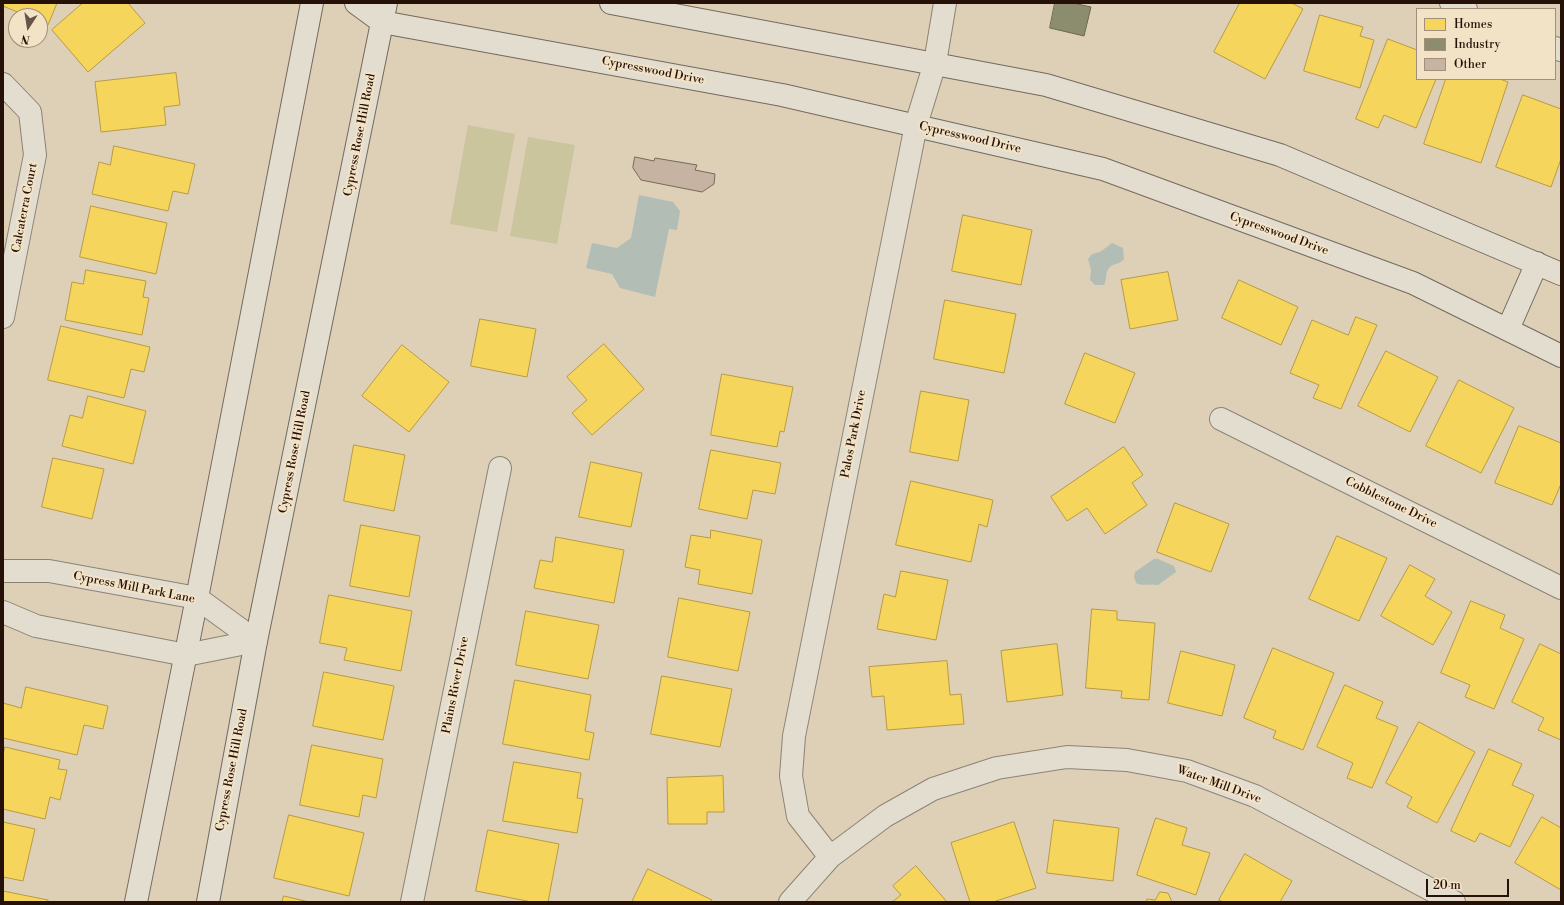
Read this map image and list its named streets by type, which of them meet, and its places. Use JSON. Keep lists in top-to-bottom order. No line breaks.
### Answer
{"streets":{"main road":["Cypresswood Drive","Cypress Rose Hill Road","Calcaterra Court","Palos Park Drive","Cobblestone Drive","Cypress Mill Park Lane","Plains River Drive","Water Mill Drive"]},"crossings":[["Cypresswood Drive","Cypress Rose Hill Road"],["Cypresswood Drive","Palos Park Drive"],["Cypress Rose Hill Road","Cypress Mill Park Lane"],["Palos Park Drive","Water Mill Drive"]],"legend":["Homes","Industry","Other"],"scale_bar":"20 m","north":"bottom"}
